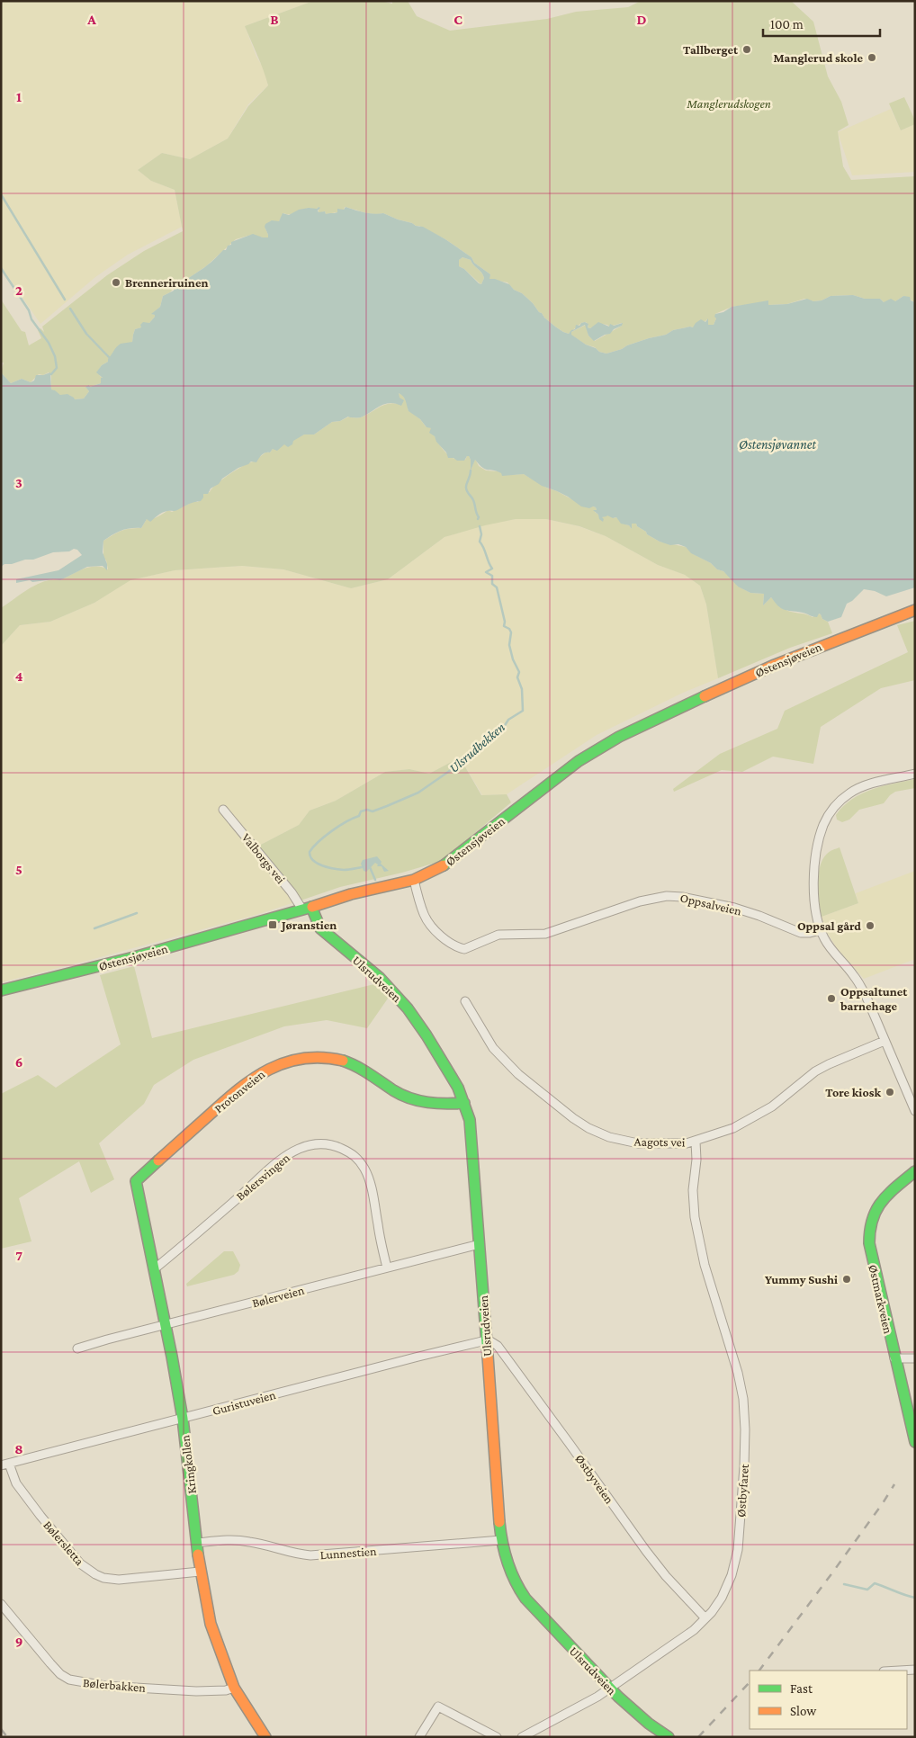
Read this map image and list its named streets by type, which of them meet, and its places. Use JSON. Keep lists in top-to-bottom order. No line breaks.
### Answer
{"streets":{"street":["Østensjøveien","Valborgs vei","Oppsalveien","Ulsrudveien","Protonveien","Aagots vei","Bølersvingen","Bølerveien","Østmarkveien","Guristuveien","Kringkollen","Østbyveien","Østbyfaret","Bølersletta","Lunnestien","Bølerbakken"]},"crossings":[["Østensjøveien","Valborgs vei"],["Østensjøveien","Oppsalveien"],["Østensjøveien","Ulsrudveien"],["Valborgs vei","Ulsrudveien"],["Ulsrudveien","Protonveien"],["Ulsrudveien","Bølerveien"],["Ulsrudveien","Guristuveien"],["Ulsrudveien","Østbyveien"],["Ulsrudveien","Østbyfaret"],["Ulsrudveien","Lunnestien"],["Protonveien","Kringkollen"],["Aagots vei","Østbyfaret"],["Bølersvingen","Bølerveien"],["Bølersvingen","Kringkollen"],["Bølerveien","Kringkollen"],["Guristuveien","Kringkollen"],["Guristuveien","Østbyveien"],["Guristuveien","Bølersletta"],["Kringkollen","Bølersletta"],["Kringkollen","Lunnestien"],["Kringkollen","Bølerbakken"],["Østbyveien","Østbyfaret"]],"water":["Østensjøvannet","Ulsrudbekken"],"parks":["Manglerudskogen"],"places":{"other":["Tallberget","Manglerud skole","Brenneriruinen","Oppsal gård","Oppsaltunet barnehage","Tore kiosk","Yummy Sushi"],"transit":["Jøranstien"]},"legend":["Fast","Slow"],"scale_bar":"100 m","grid":{"columns":["A","B","C","D"],"rows":["1","2","3","4","5","6","7","8","9"]}}
